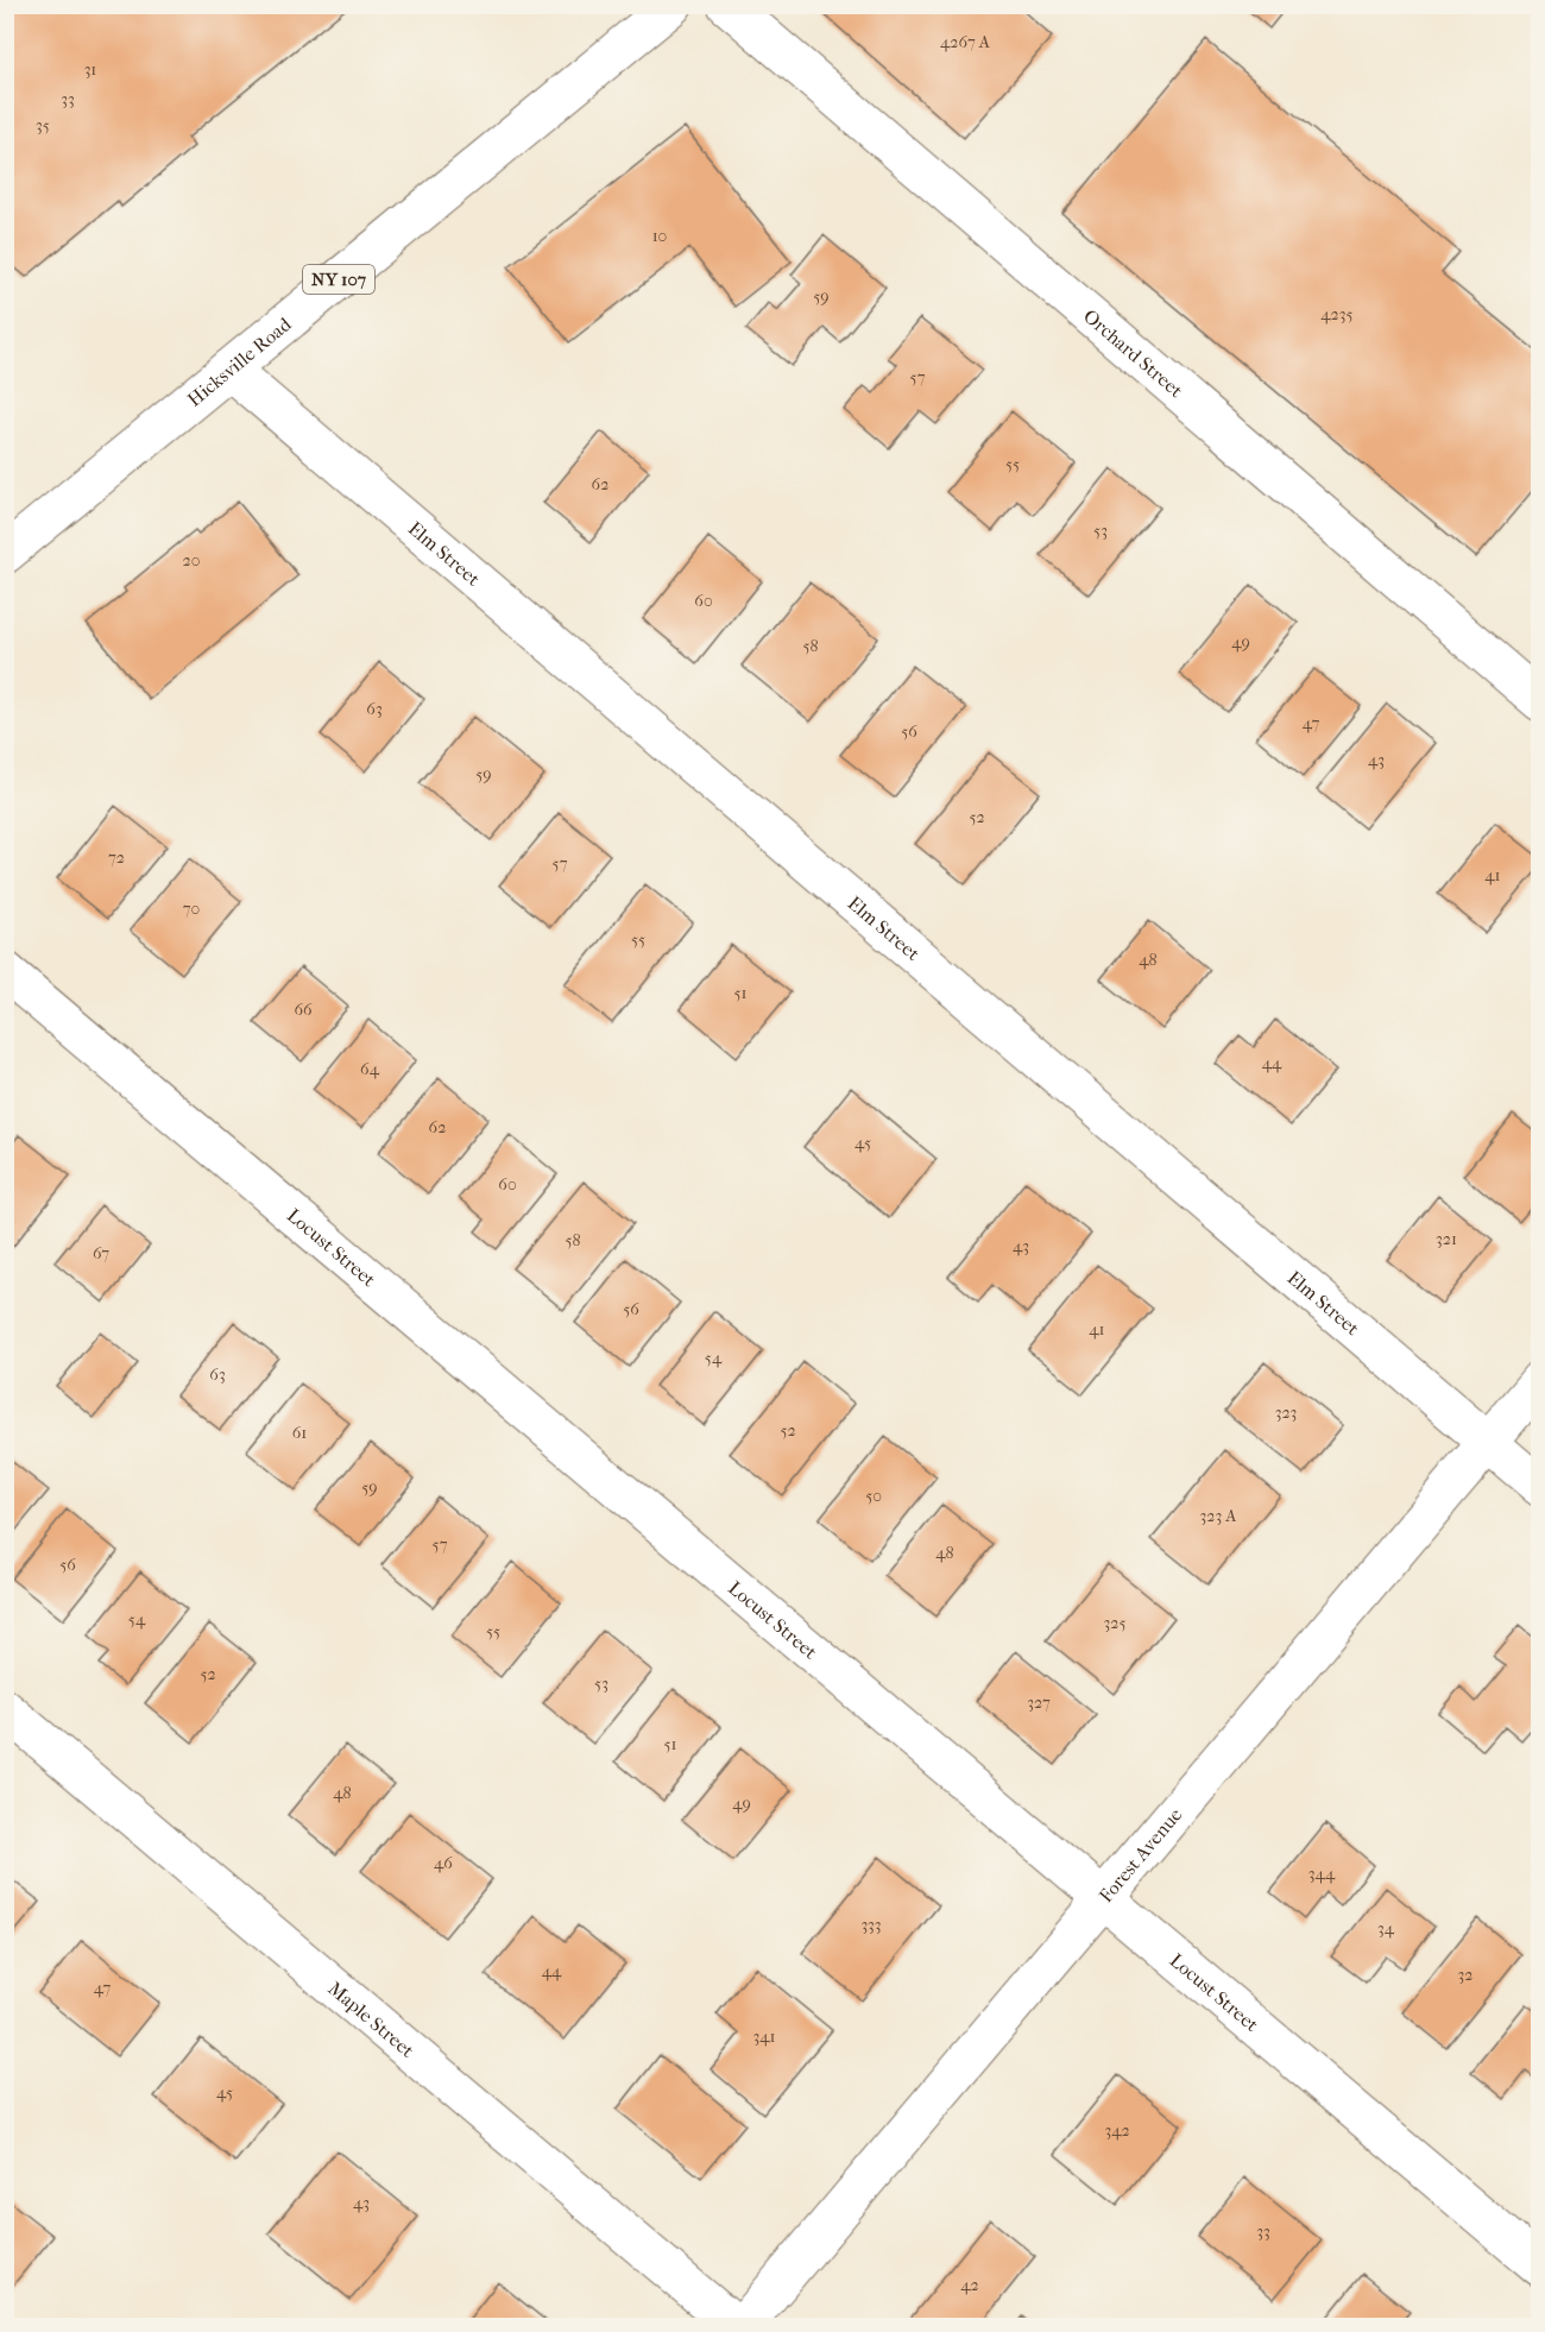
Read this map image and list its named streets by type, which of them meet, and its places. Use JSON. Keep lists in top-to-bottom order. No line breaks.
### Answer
{"streets":{"street":["NY 107","Orchard Street","Hicksville Road","Elm Street","Locust Street","Forest Avenue","Maple Street"]},"crossings":[["Hicksville Road","Elm Street"],["Elm Street","Forest Avenue"],["Locust Street","Forest Avenue"],["Forest Avenue","Maple Street"]],"house_numbers":["4267 A","31","33","35","10","59","4235","57","55","62","53","20","60","49","58","63","47","56","43","59","52","72","57","41","70","55","48","51","66","44","64","62","45","60","321","58","43","67","56","41","54","63","323","52","61","59","50","323 A","57","48","56","54","325","55","52","53","327","51","48","49","46","344","333","34","44","32","47","341","45","342","43","33","42"]}
